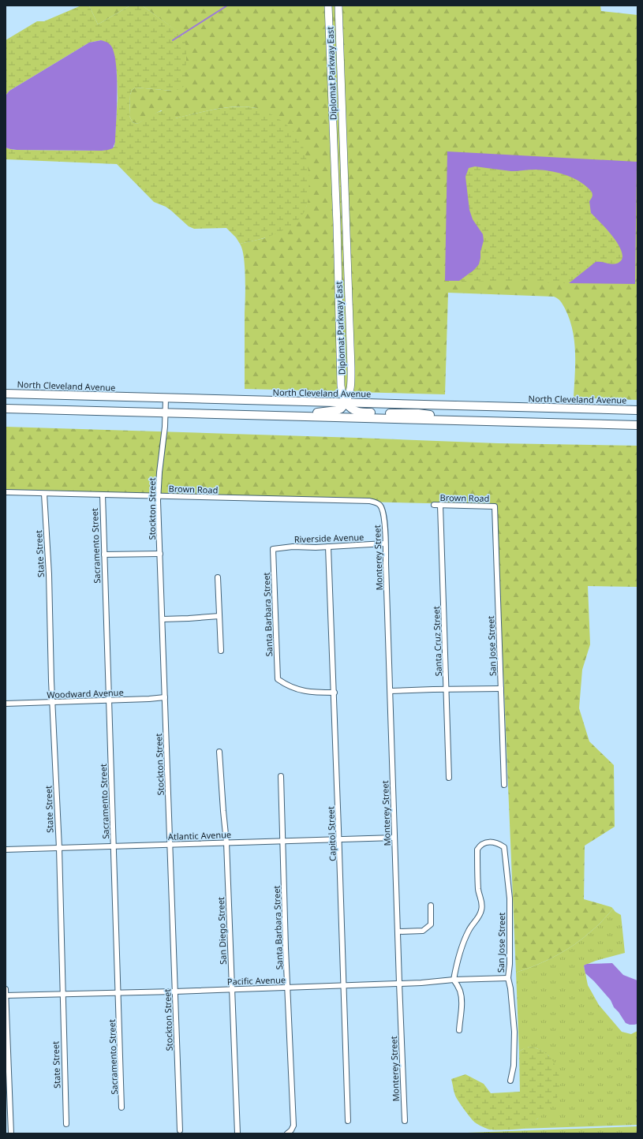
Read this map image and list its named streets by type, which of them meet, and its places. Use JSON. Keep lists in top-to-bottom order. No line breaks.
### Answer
{"streets":{"main road":["Diplomat Parkway East","North Cleveland Avenue"],"street":["Brown Road","Stockton Street","Riverside Avenue","Sacramento Street","State Street","Monterey Street","Santa Barbara Street","Santa Cruz Street","San Jose Street","Woodward Avenue","Capitol Street","Atlantic Avenue","San Diego Street","Pacific Avenue"]},"crossings":[["Diplomat Parkway East","North Cleveland Avenue"],["North Cleveland Avenue","Stockton Street"],["Brown Road","Stockton Street"],["Brown Road","Sacramento Street"],["Brown Road","State Street"],["Brown Road","Monterey Street"],["Brown Road","Santa Cruz Street"],["Brown Road","San Jose Street"],["Stockton Street","Woodward Avenue"],["Stockton Street","Atlantic Avenue"],["Stockton Street","Pacific Avenue"],["Riverside Avenue","Monterey Street"],["Riverside Avenue","Santa Barbara Street"],["Riverside Avenue","Capitol Street"],["Sacramento Street","Woodward Avenue"],["Sacramento Street","Atlantic Avenue"],["Sacramento Street","Pacific Avenue"],["State Street","Woodward Avenue"],["State Street","Atlantic Avenue"],["State Street","Pacific Avenue"],["Monterey Street","Atlantic Avenue"],["Monterey Street","Pacific Avenue"],["Santa Barbara Street","Capitol Street"],["Santa Barbara Street","Atlantic Avenue"],["Santa Barbara Street","Pacific Avenue"],["San Jose Street","Pacific Avenue"],["Capitol Street","Atlantic Avenue"],["Capitol Street","Pacific Avenue"],["Atlantic Avenue","San Diego Street"],["San Diego Street","Pacific Avenue"]]}
